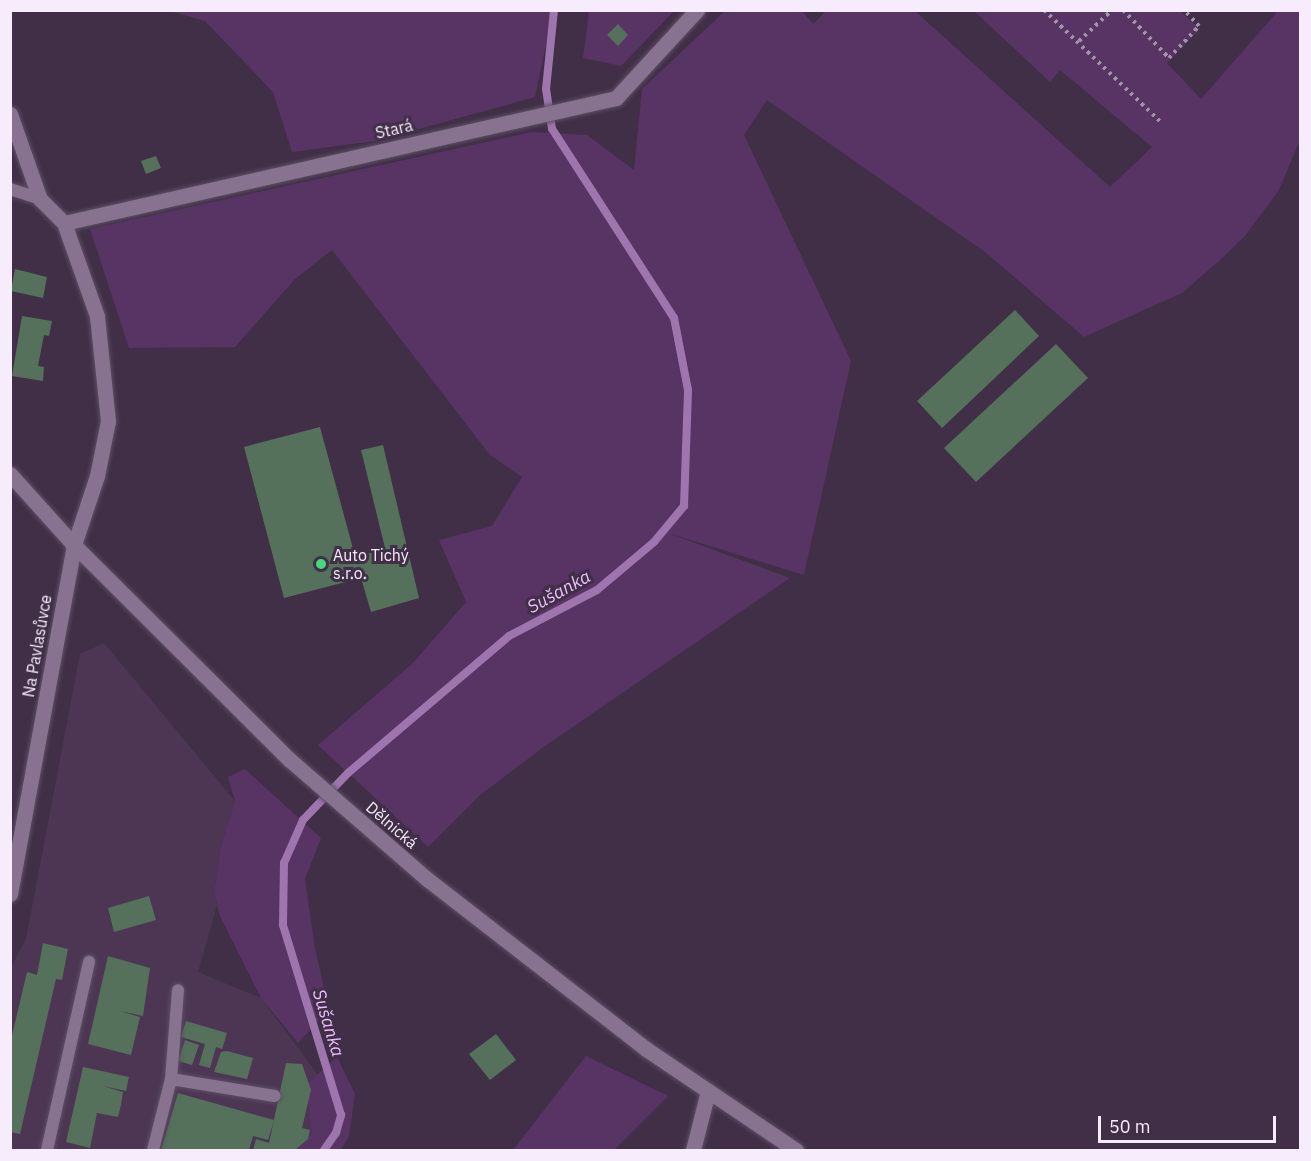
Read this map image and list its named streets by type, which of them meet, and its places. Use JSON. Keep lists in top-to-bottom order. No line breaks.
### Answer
{"streets":{"street":["Stará","Na Pavlasůvce","Dělnická"]},"crossings":[["Na Pavlasůvce","Dělnická"]],"water":["Sušanka"],"places":["Auto Tichý s.r.o."],"scale_bar":"50 m"}
